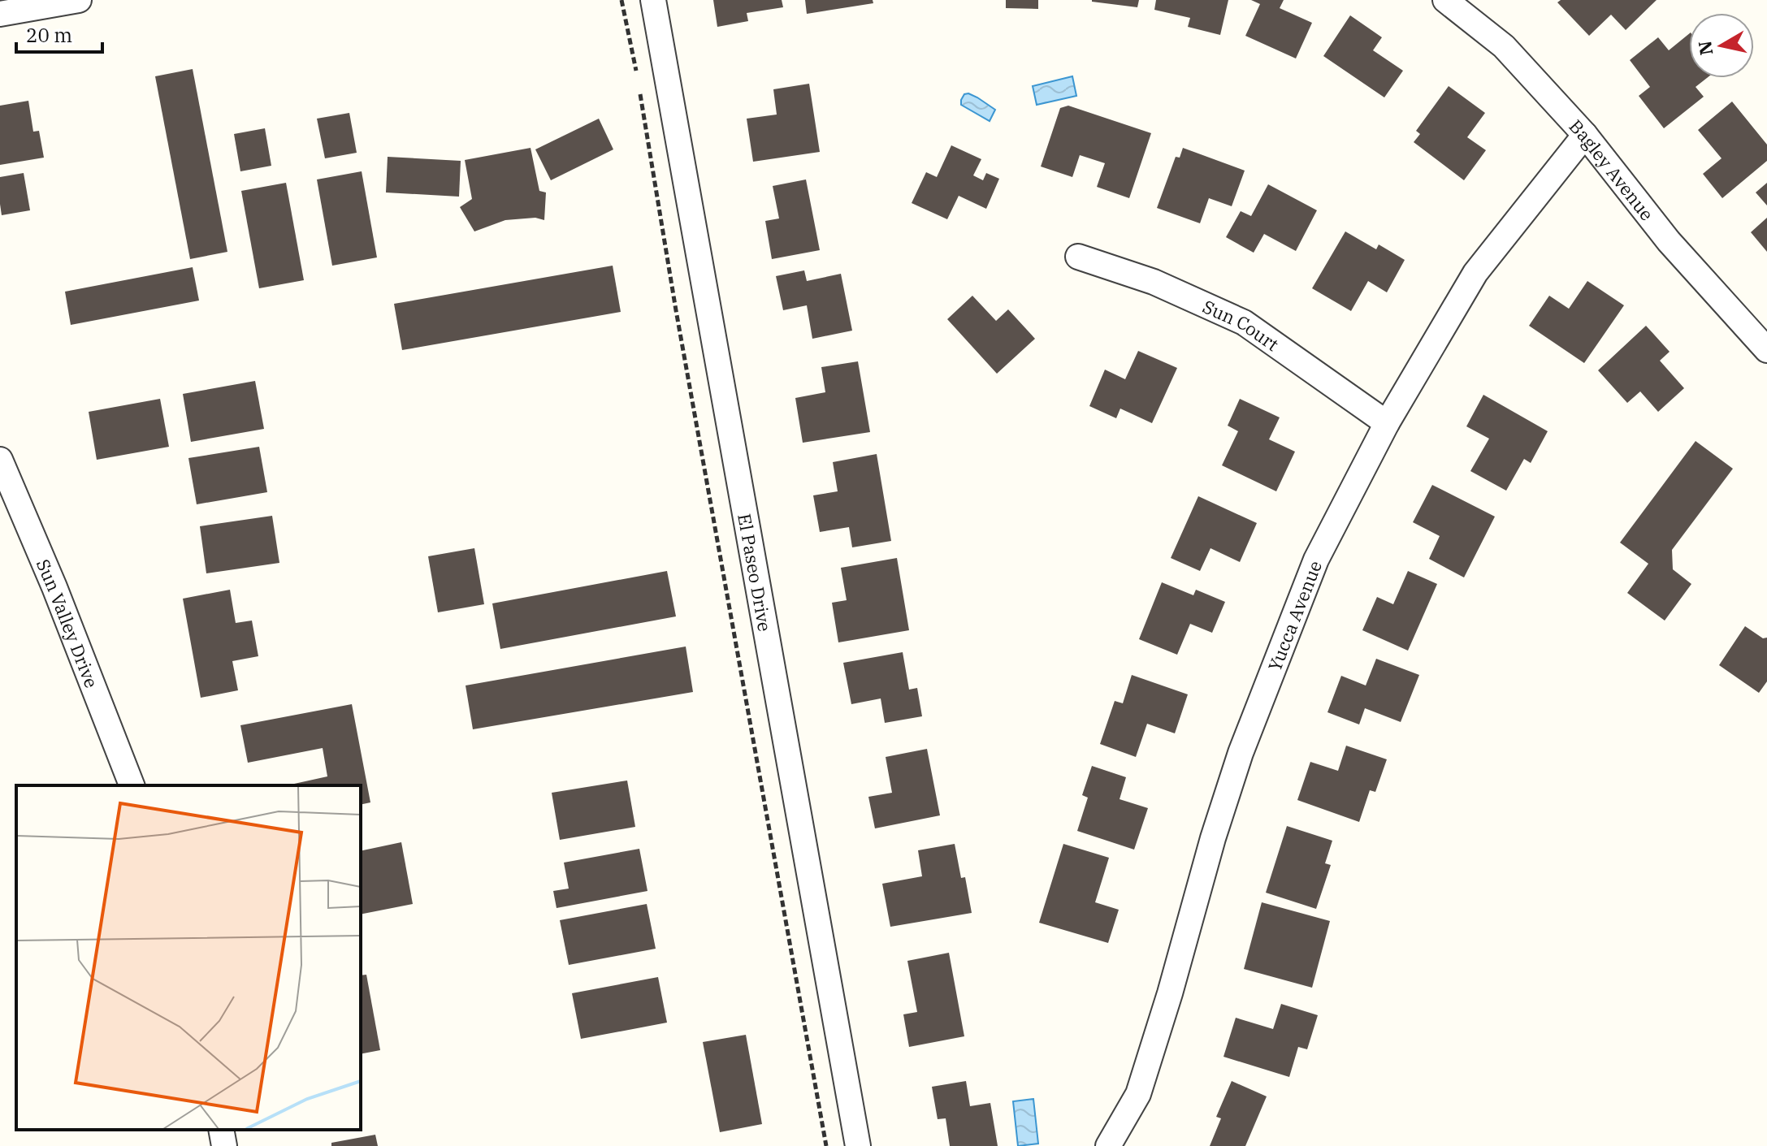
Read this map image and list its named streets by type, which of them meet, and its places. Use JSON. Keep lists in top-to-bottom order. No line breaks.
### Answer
{"streets":{"street":["Bagley Avenue","Sun Court","El Paseo Drive","Yucca Avenue","Sun Valley Drive"]},"crossings":[["Bagley Avenue","Yucca Avenue"],["Sun Court","Yucca Avenue"]],"scale_bar":"20 m","north":"left"}
